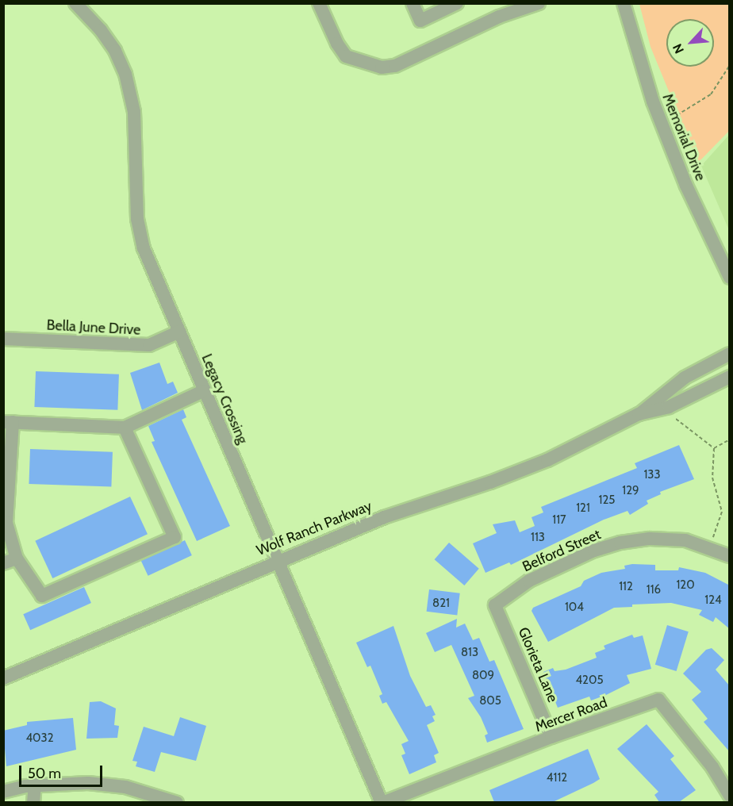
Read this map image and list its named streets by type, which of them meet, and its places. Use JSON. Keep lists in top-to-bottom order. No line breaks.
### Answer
{"streets":{"street":["Memorial Drive","Bella June Drive","Legacy Crossing","Wolf Ranch Parkway","Belford Street","Glorieta Lane","Mercer Road"]},"crossings":[["Bella June Drive","Legacy Crossing"],["Legacy Crossing","Wolf Ranch Parkway"],["Legacy Crossing","Mercer Road"],["Belford Street","Glorieta Lane"],["Glorieta Lane","Mercer Road"]],"house_numbers":["133","129","125","121","117","113","120","112","116","124","821","104","813","809","4205","805","4032","4112"],"scale_bar":"50 m","north":"bottom left"}
